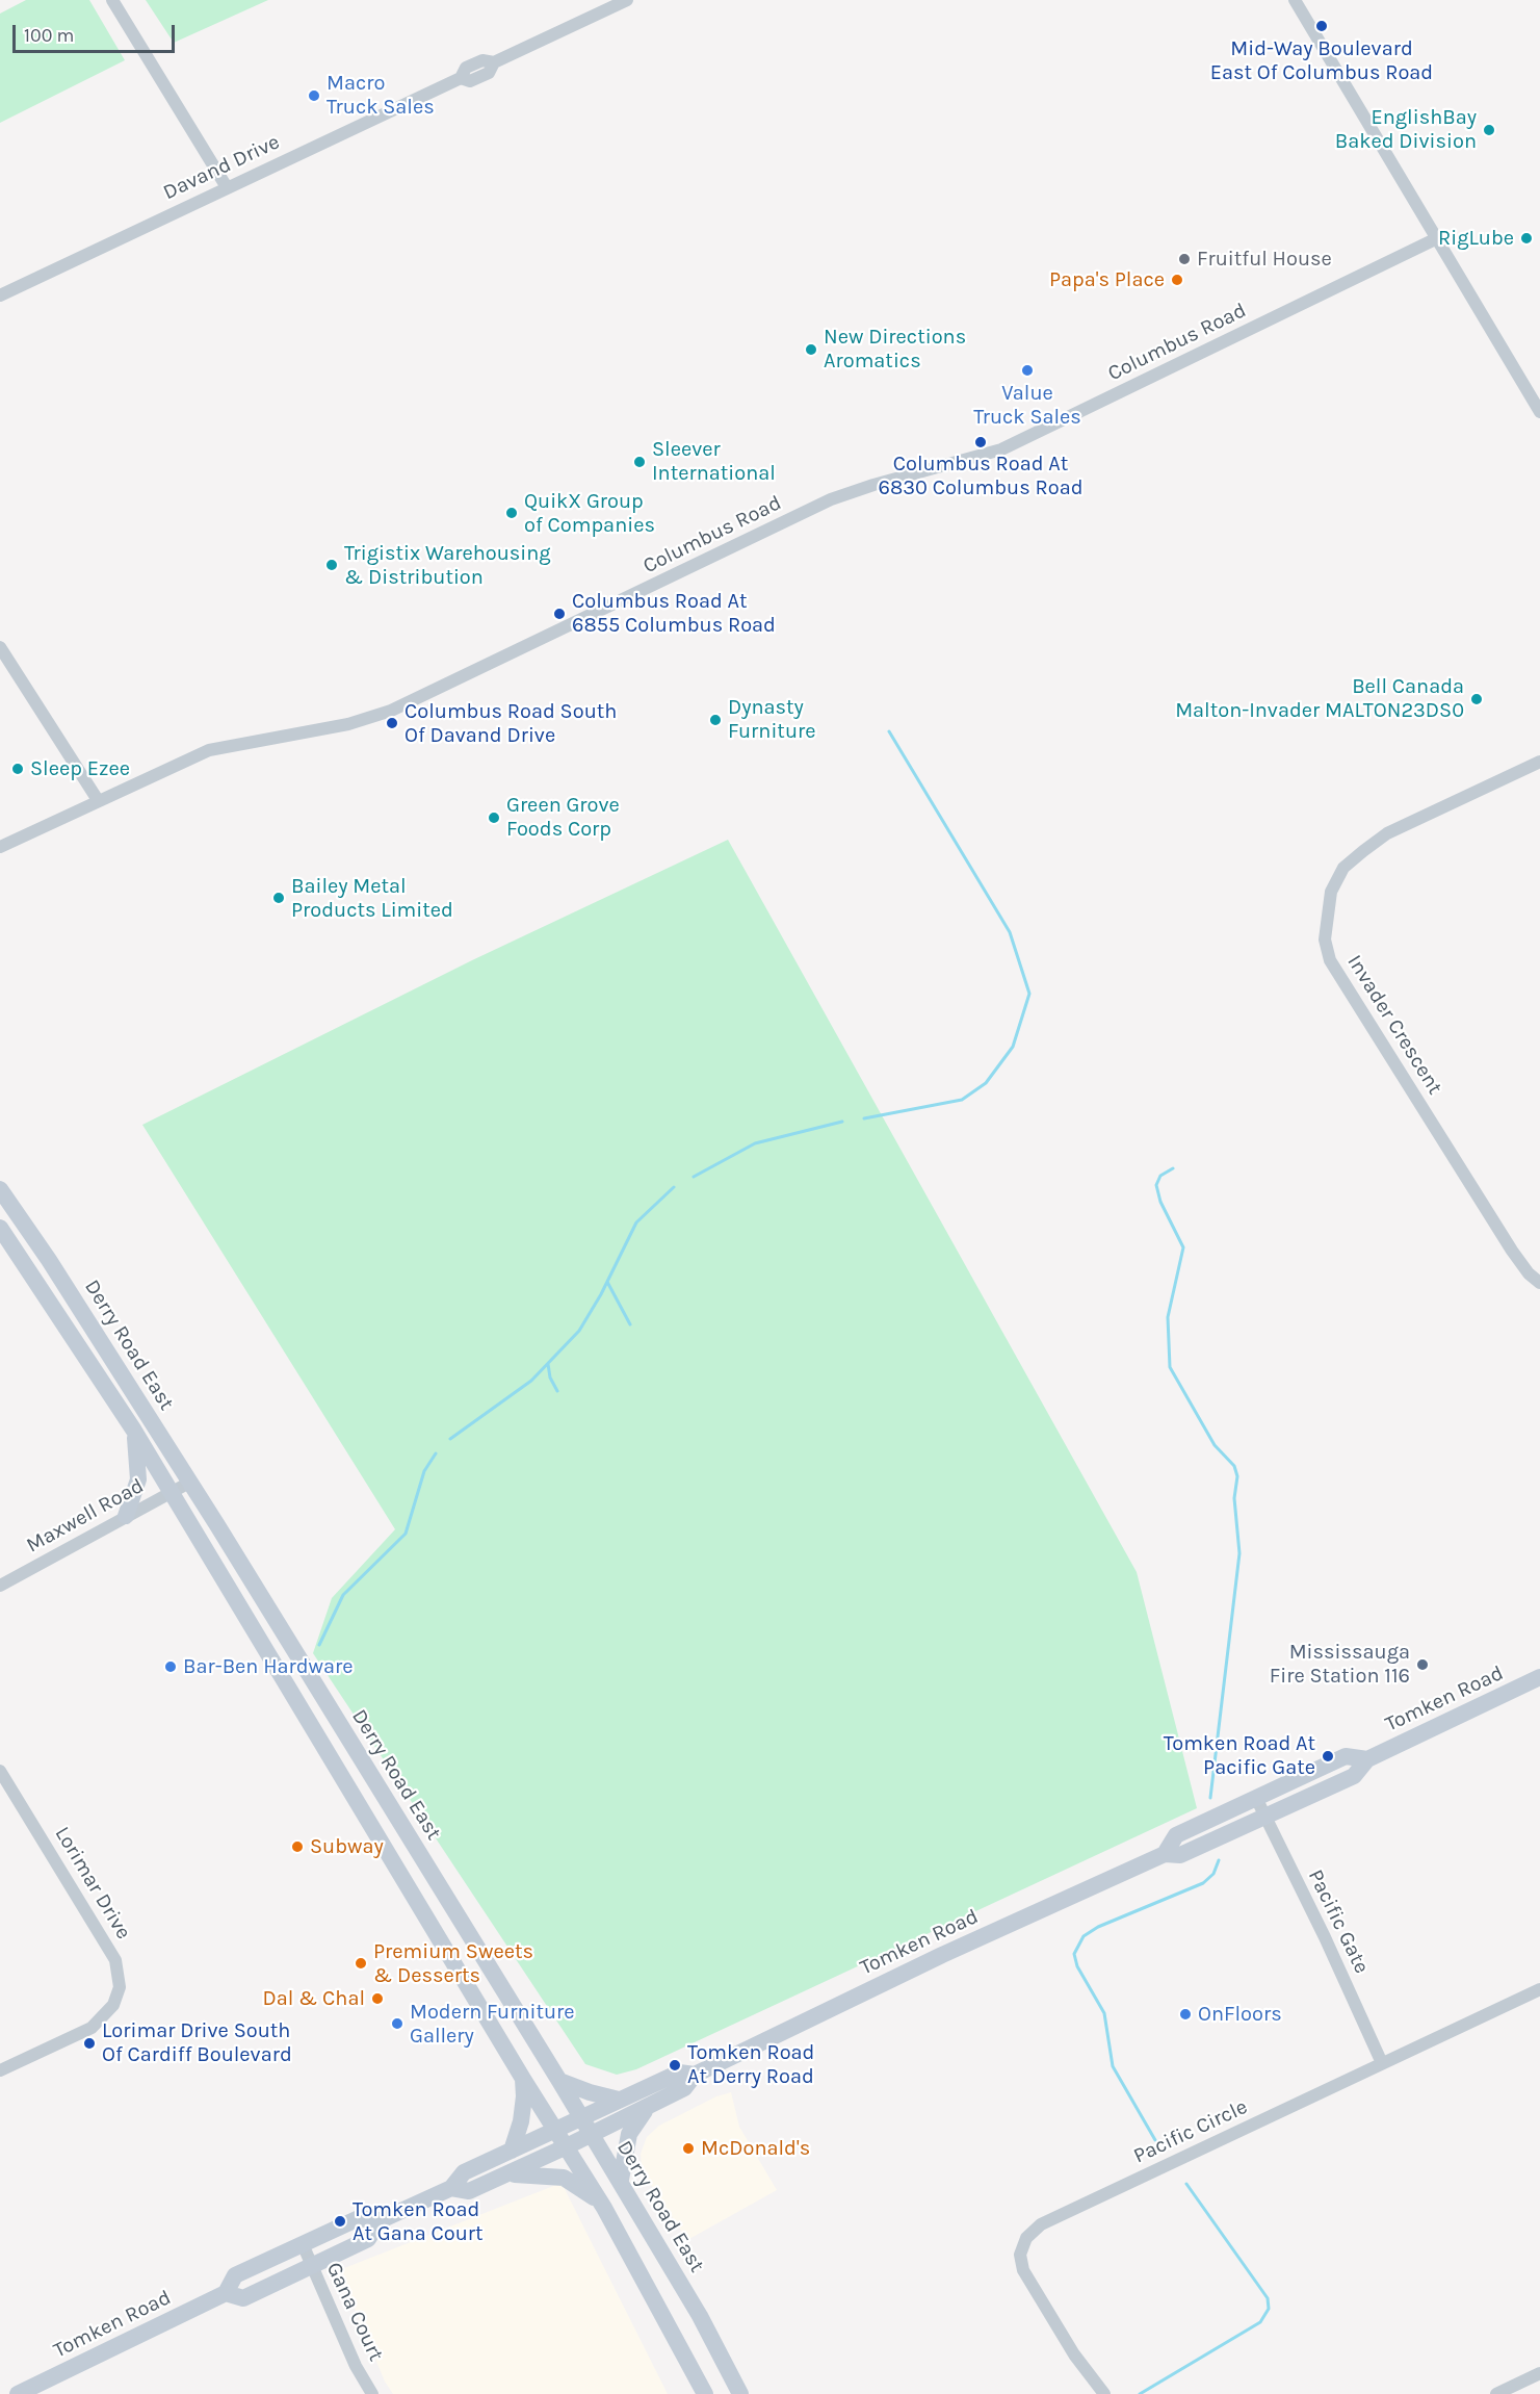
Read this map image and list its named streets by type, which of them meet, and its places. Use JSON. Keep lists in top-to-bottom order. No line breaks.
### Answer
{"streets":{"main road":["Derry Road East","Tomken Road"],"street":["Davand Drive","Columbus Road","Invader Crescent","Maxwell Road","Lorimar Drive","Pacific Gate","Pacific Circle","Gana Court"]},"crossings":[["Derry Road East","Maxwell Road"],["Derry Road East","Tomken Road"],["Tomken Road","Pacific Gate"],["Tomken Road","Gana Court"],["Pacific Gate","Pacific Circle"]],"places":["Mid-Way Boulevard East Of Columbus Road","Macro Truck Sales","EnglishBay Baked Division","RigLube","Fruitful House","Papa's Place","New Directions Aromatics","Value Truck Sales","Columbus Road At 6830 Columbus Road","Sleever International","QuikX Group of Companies","Trigistix Warehousing & Distribution","Columbus Road At 6855 Columbus Road","Bell Canada Malton-Invader MALTON23DS0","Dynasty Furniture","Columbus Road South Of Davand Drive","Sleep Ezee","Green Grove Foods Corp","Bailey Metal Products Limited","Mississauga Fire Station 116","Bar-Ben Hardware","Tomken Road At Pacific Gate","Subway","Premium Sweets & Desserts","Dal & Chal","OnFloors","Modern Furniture Gallery","Lorimar Drive South Of Cardiff Boulevard","Tomken Road At Derry Road","McDonald's","Tomken Road At Gana Court"],"scale_bar":"100 m"}
